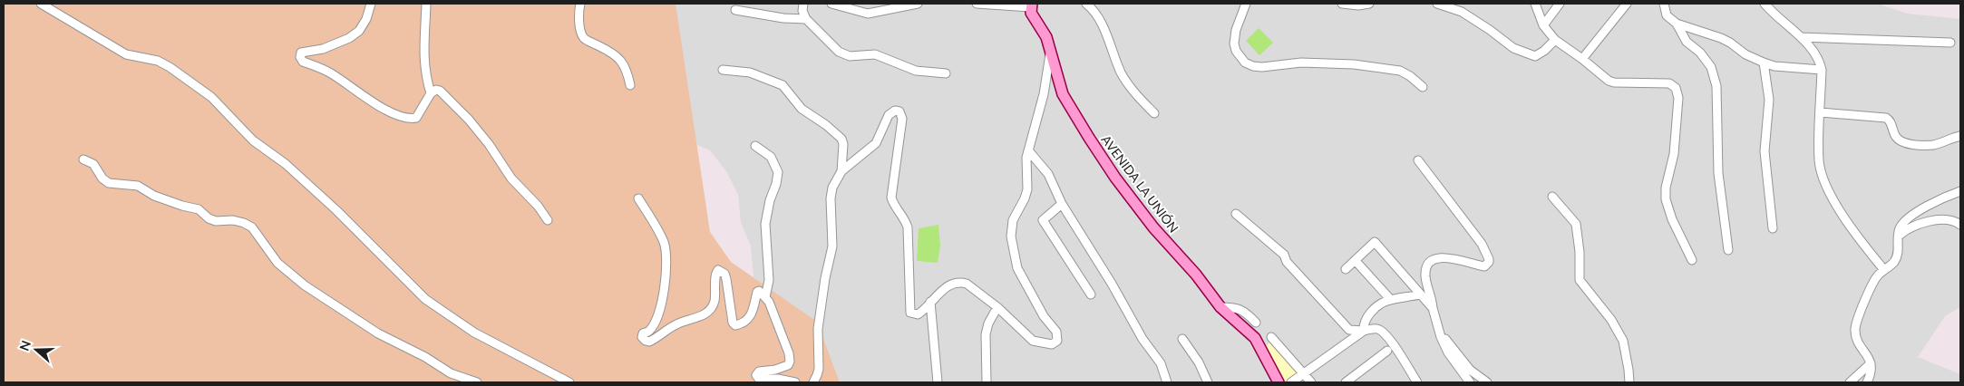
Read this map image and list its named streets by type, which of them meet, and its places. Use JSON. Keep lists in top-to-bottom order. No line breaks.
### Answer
{"streets":{"main road":["AVENIDA LA UNIÓN"]},"north":"left"}
